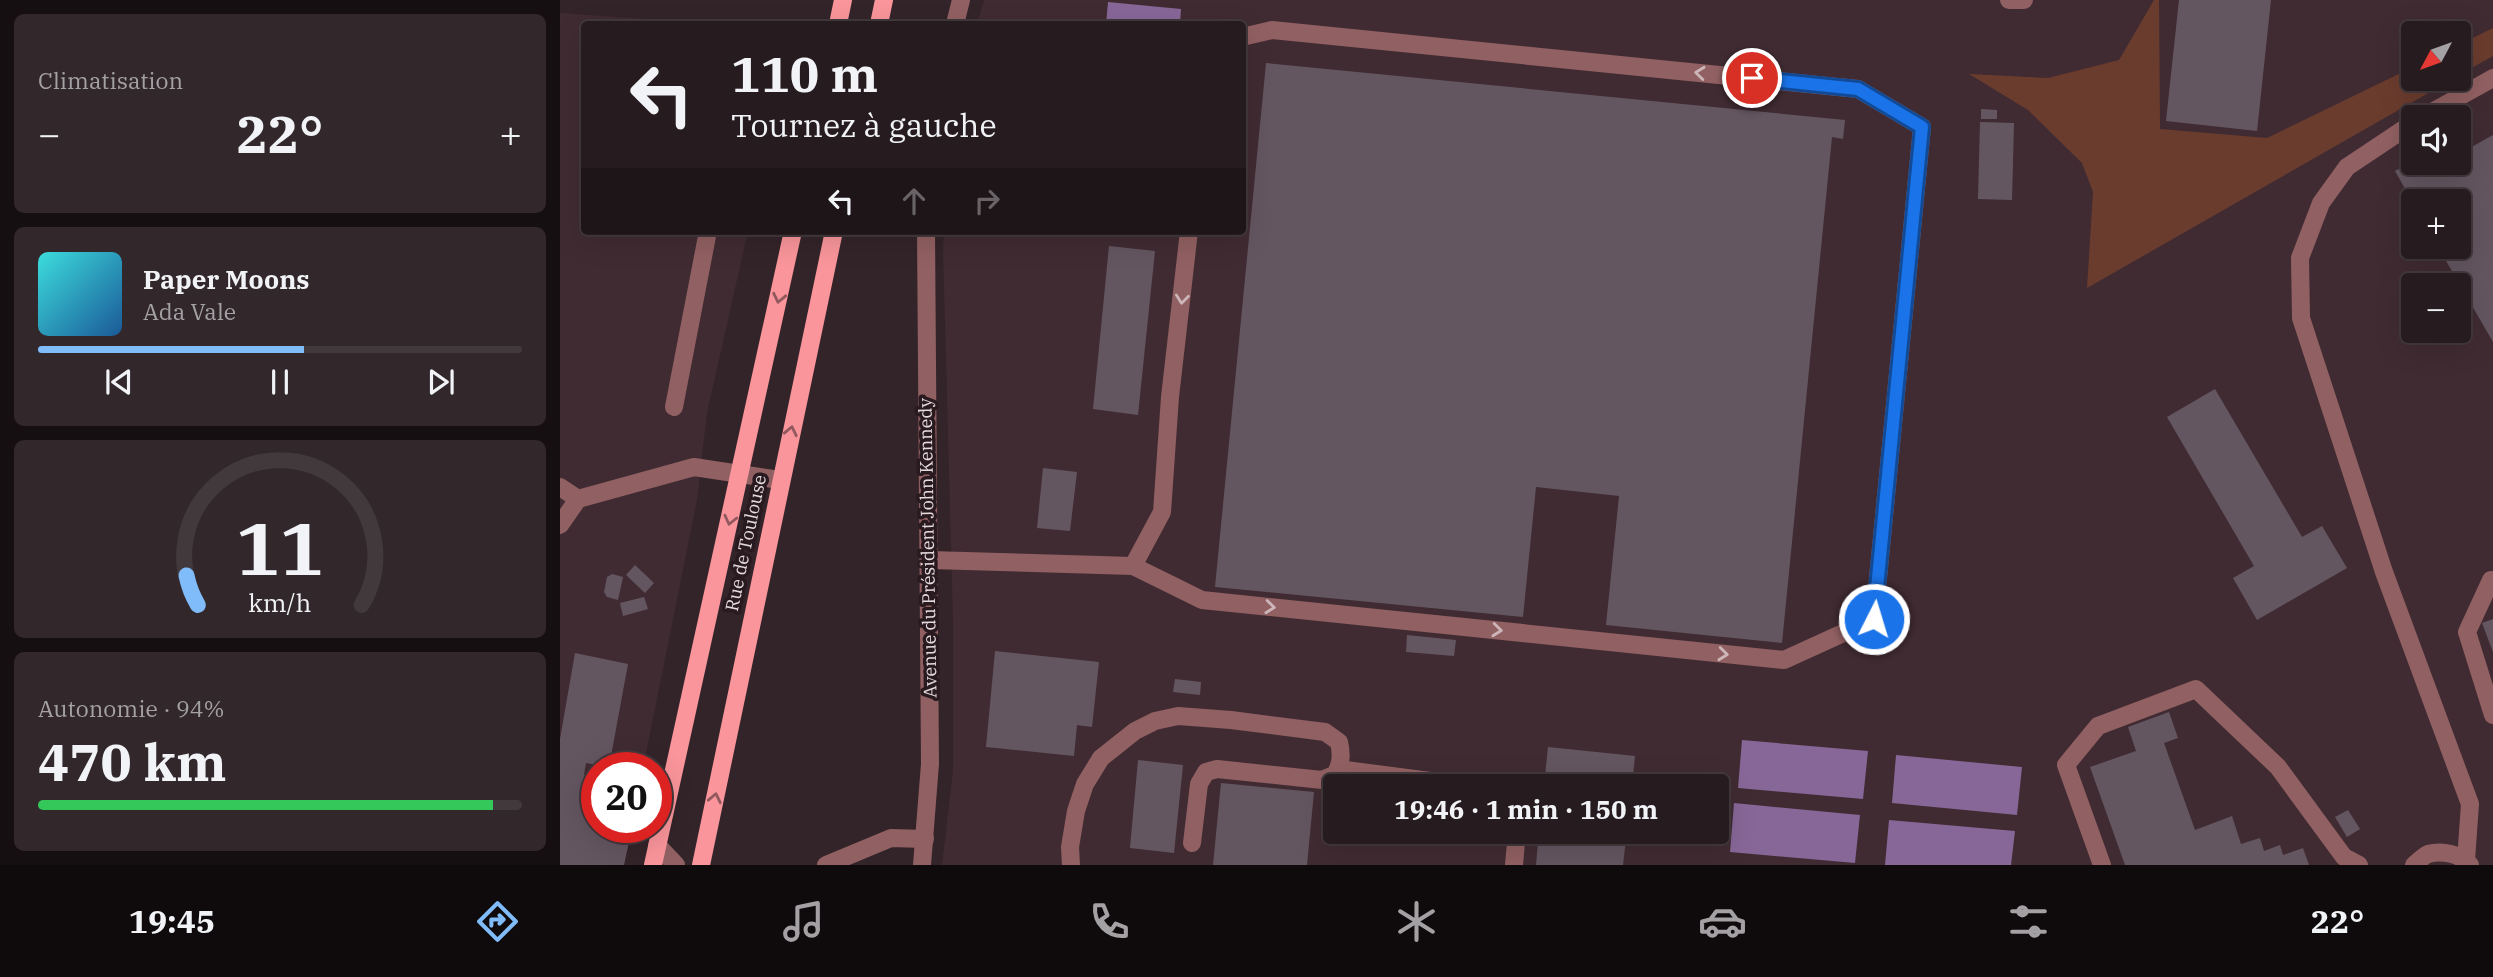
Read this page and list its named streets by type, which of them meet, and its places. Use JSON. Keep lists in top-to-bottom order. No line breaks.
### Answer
{"streets":{"main road":["Rue de Toulouse"],"street":["Avenue du Président John Kennedy"]},"north":"bottom left","page":{"tile":["Climatisation",["Autonomie · 94%","470 km"]],"map_buttons":["+","−"],"turn":["110 m","Tournez à gauche"],"heat":["−","22°","+"],"song":["Paper Moons","Ada Vale"],"limit":"20","trip":"19:46 · 1 min · 150 m","tabs":["19:45","22°"],"gauge":["11","km/h"]}}
